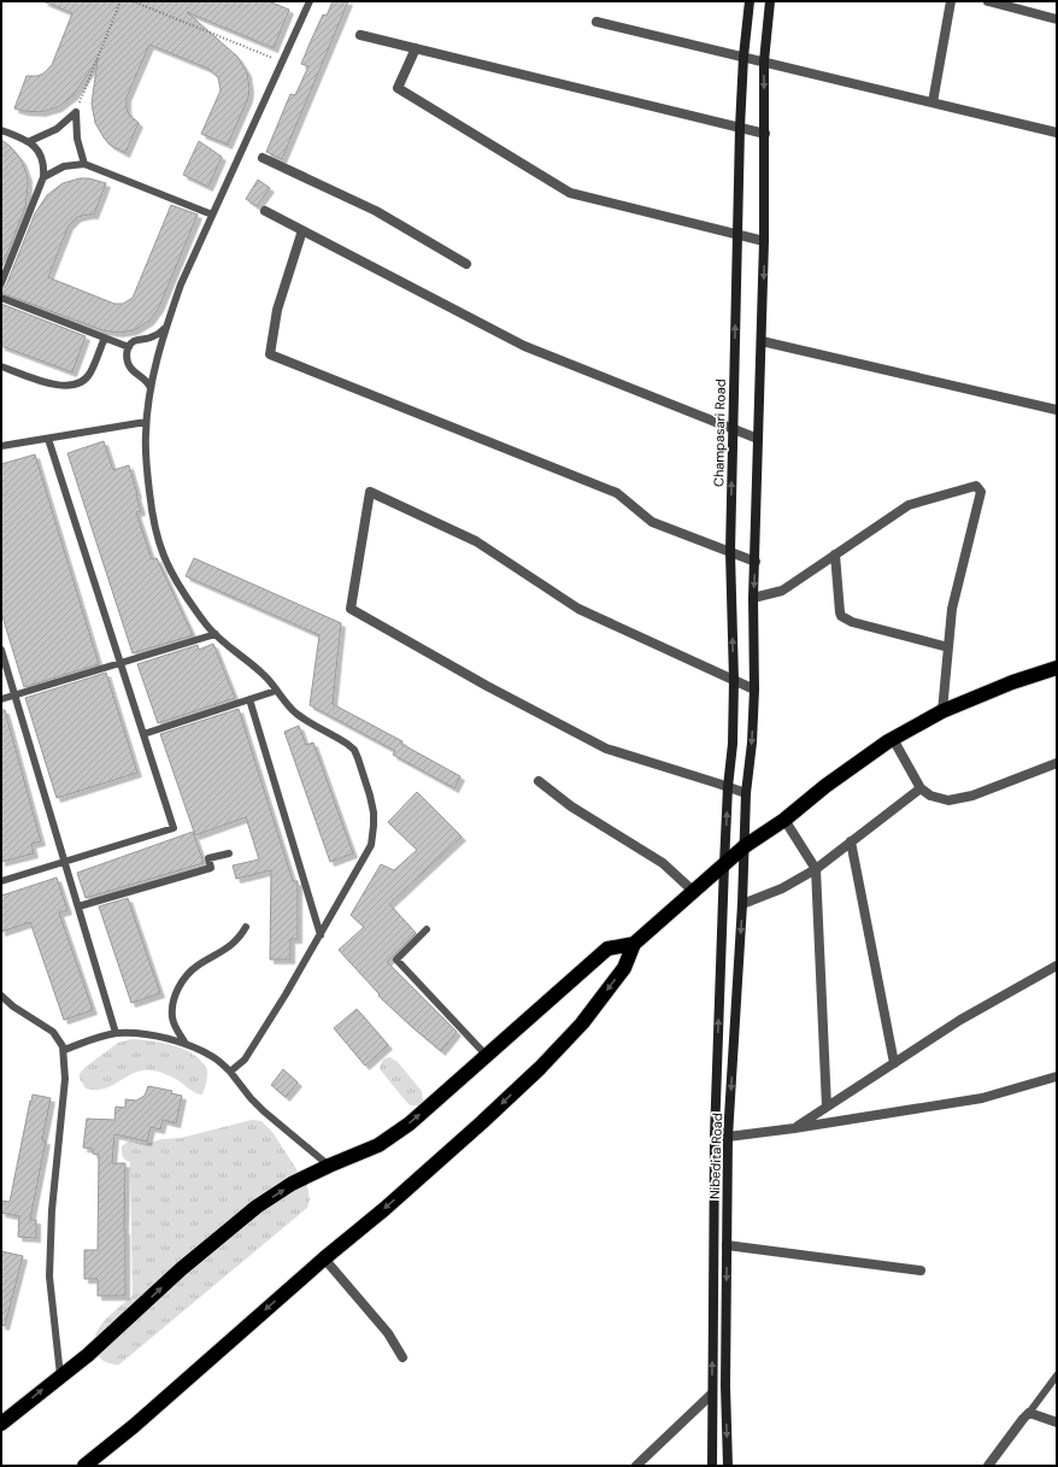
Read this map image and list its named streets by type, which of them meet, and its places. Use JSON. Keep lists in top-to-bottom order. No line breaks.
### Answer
{"streets":{"main road":["Champasari Road","Nibedita Road"]},"crossings":[["Champasari Road","Nibedita Road"]]}
